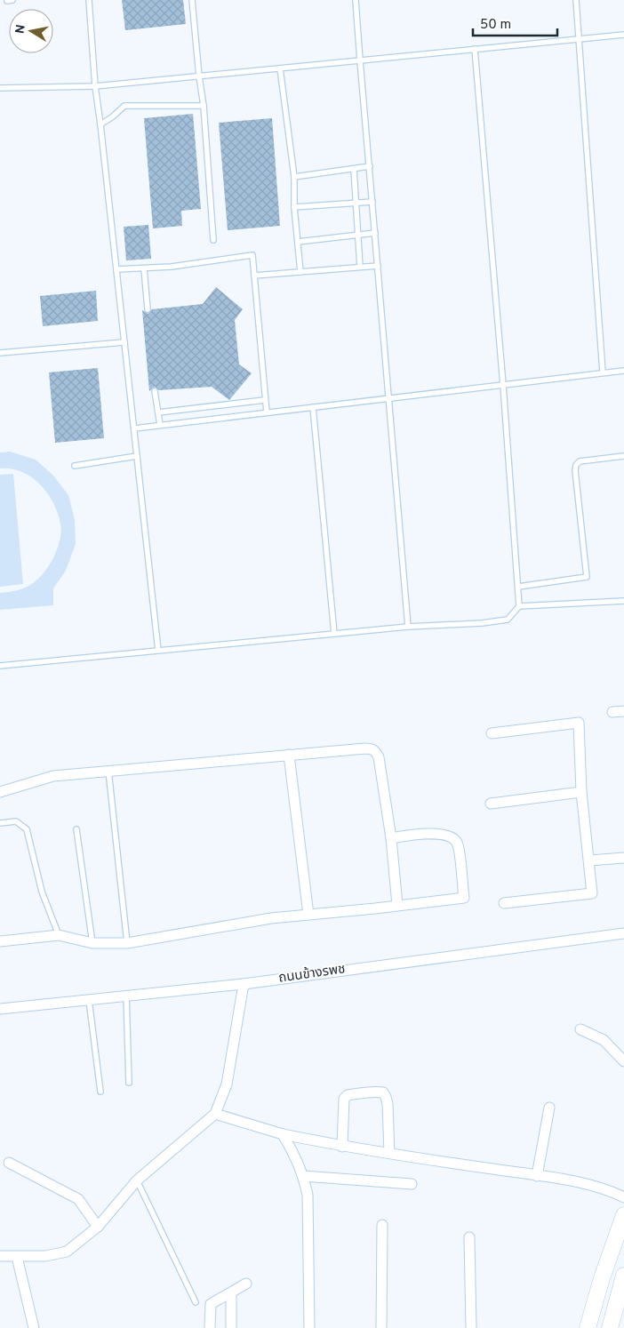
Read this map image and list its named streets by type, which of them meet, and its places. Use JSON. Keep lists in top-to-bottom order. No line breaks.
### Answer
{"streets":{"street":["ถนนข้างรพช"]},"scale_bar":"50 m","north":"left"}
